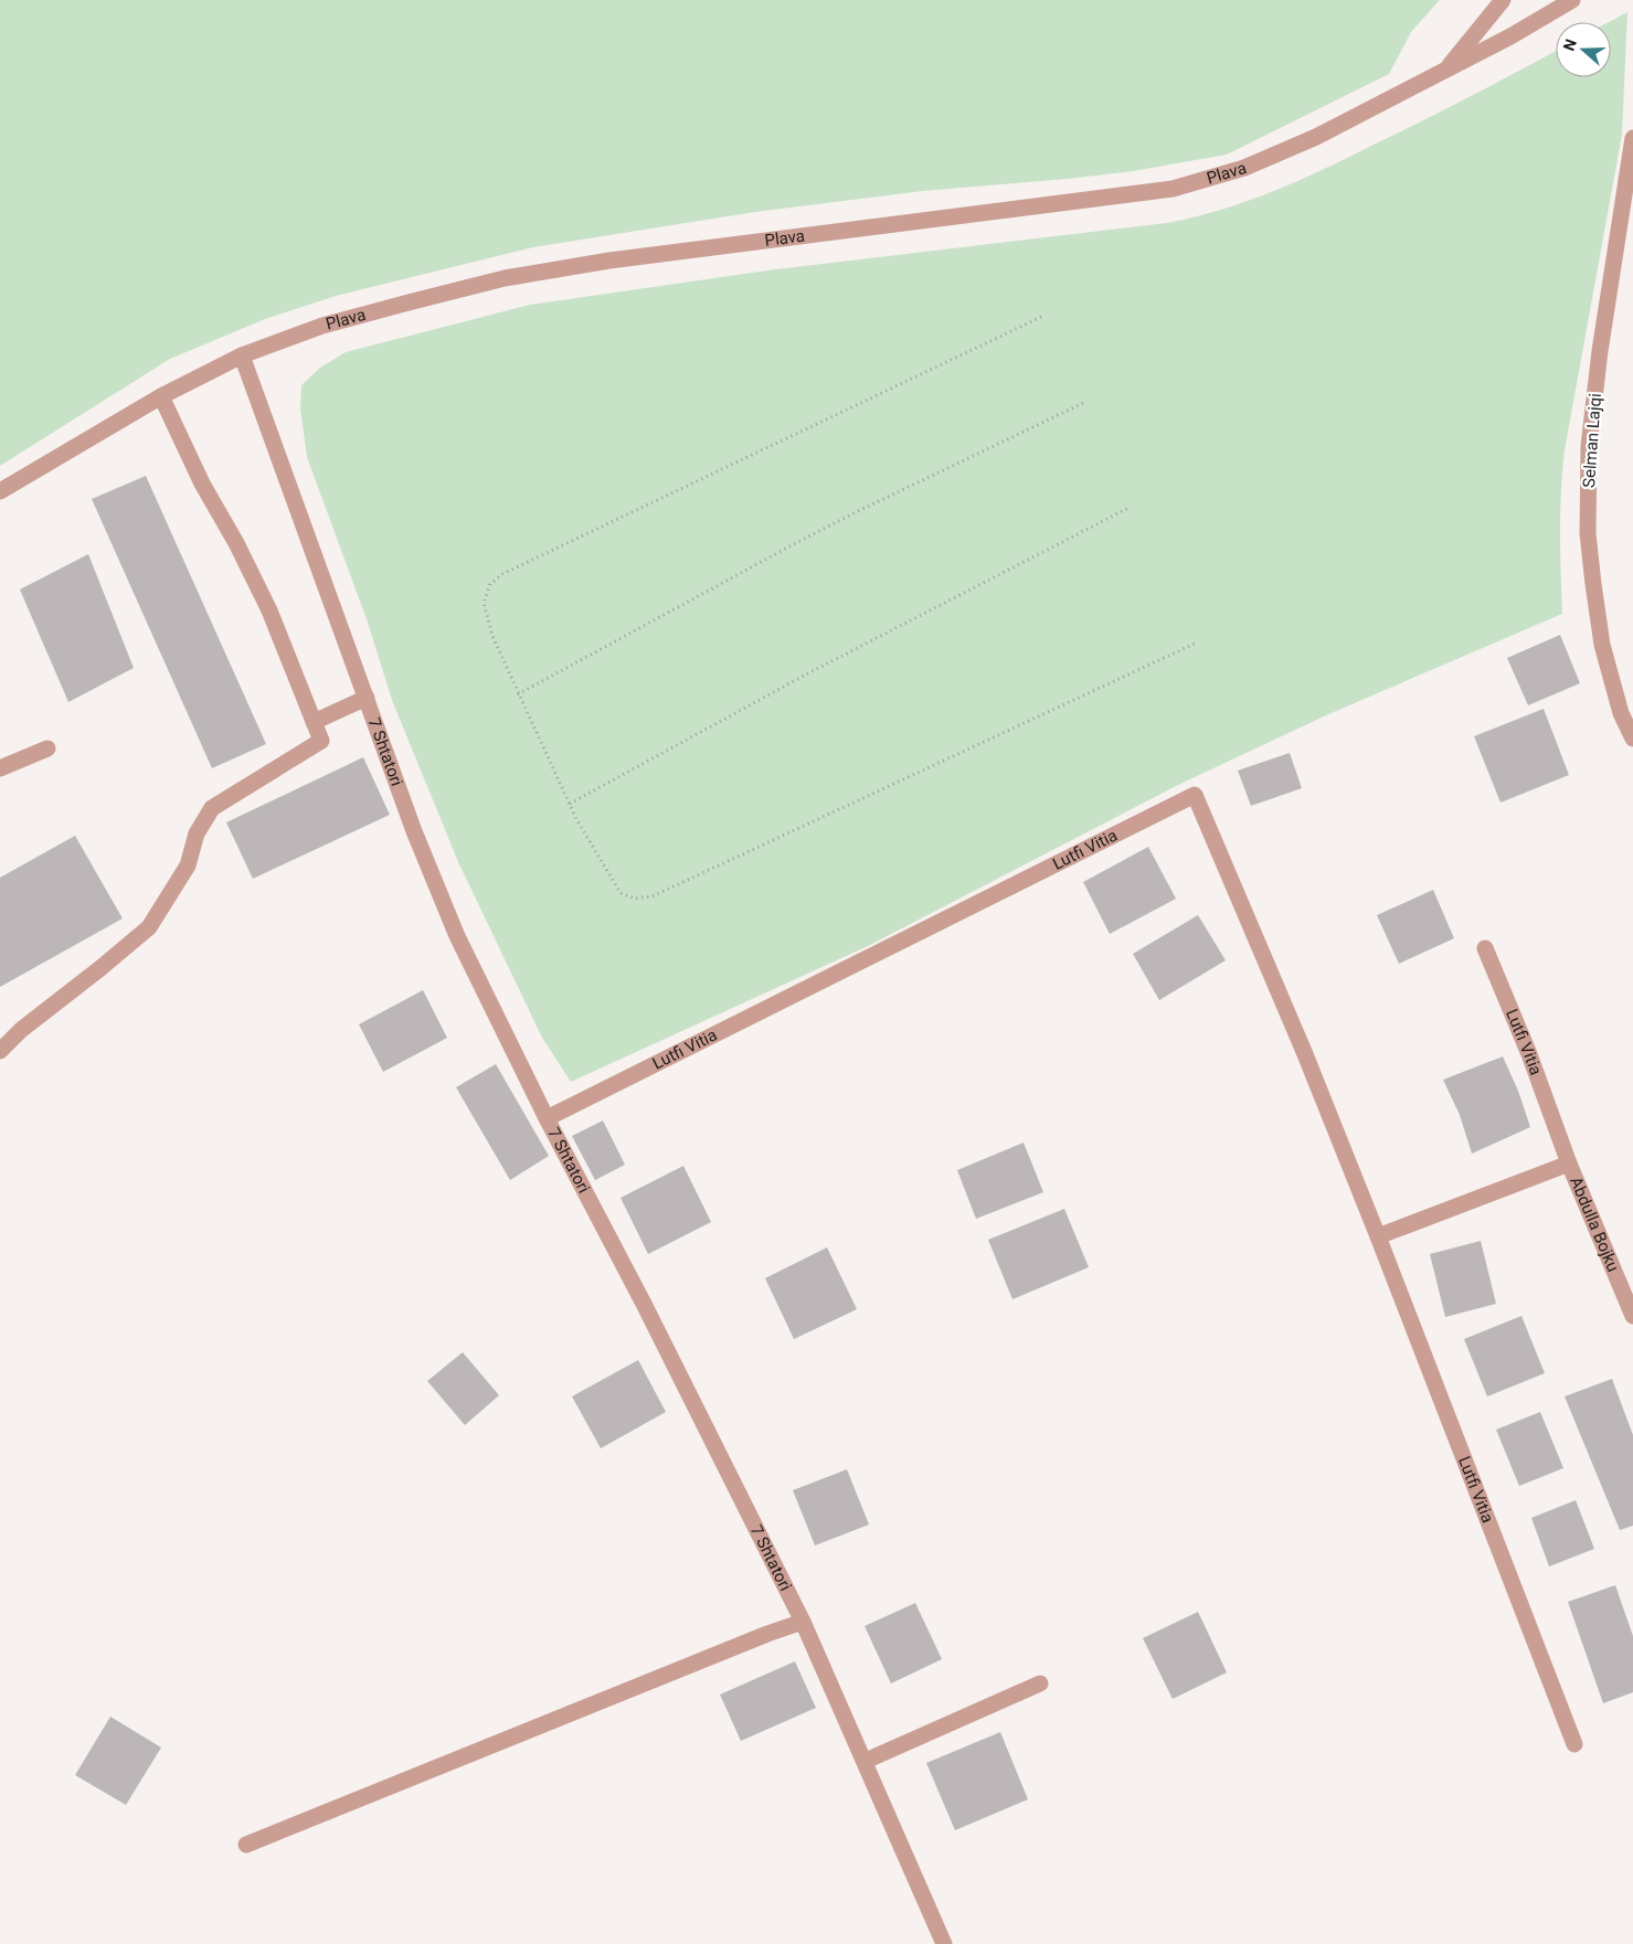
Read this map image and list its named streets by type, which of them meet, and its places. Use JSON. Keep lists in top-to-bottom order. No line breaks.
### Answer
{"streets":{"street":["Plava","Selman Lajqi","7 Shtatori","Lutfi Vitia","Abdulla Bojku"]},"crossings":[["Plava","7 Shtatori"],["7 Shtatori","Lutfi Vitia"],["Lutfi Vitia","Abdulla Bojku"]],"north":"left"}
